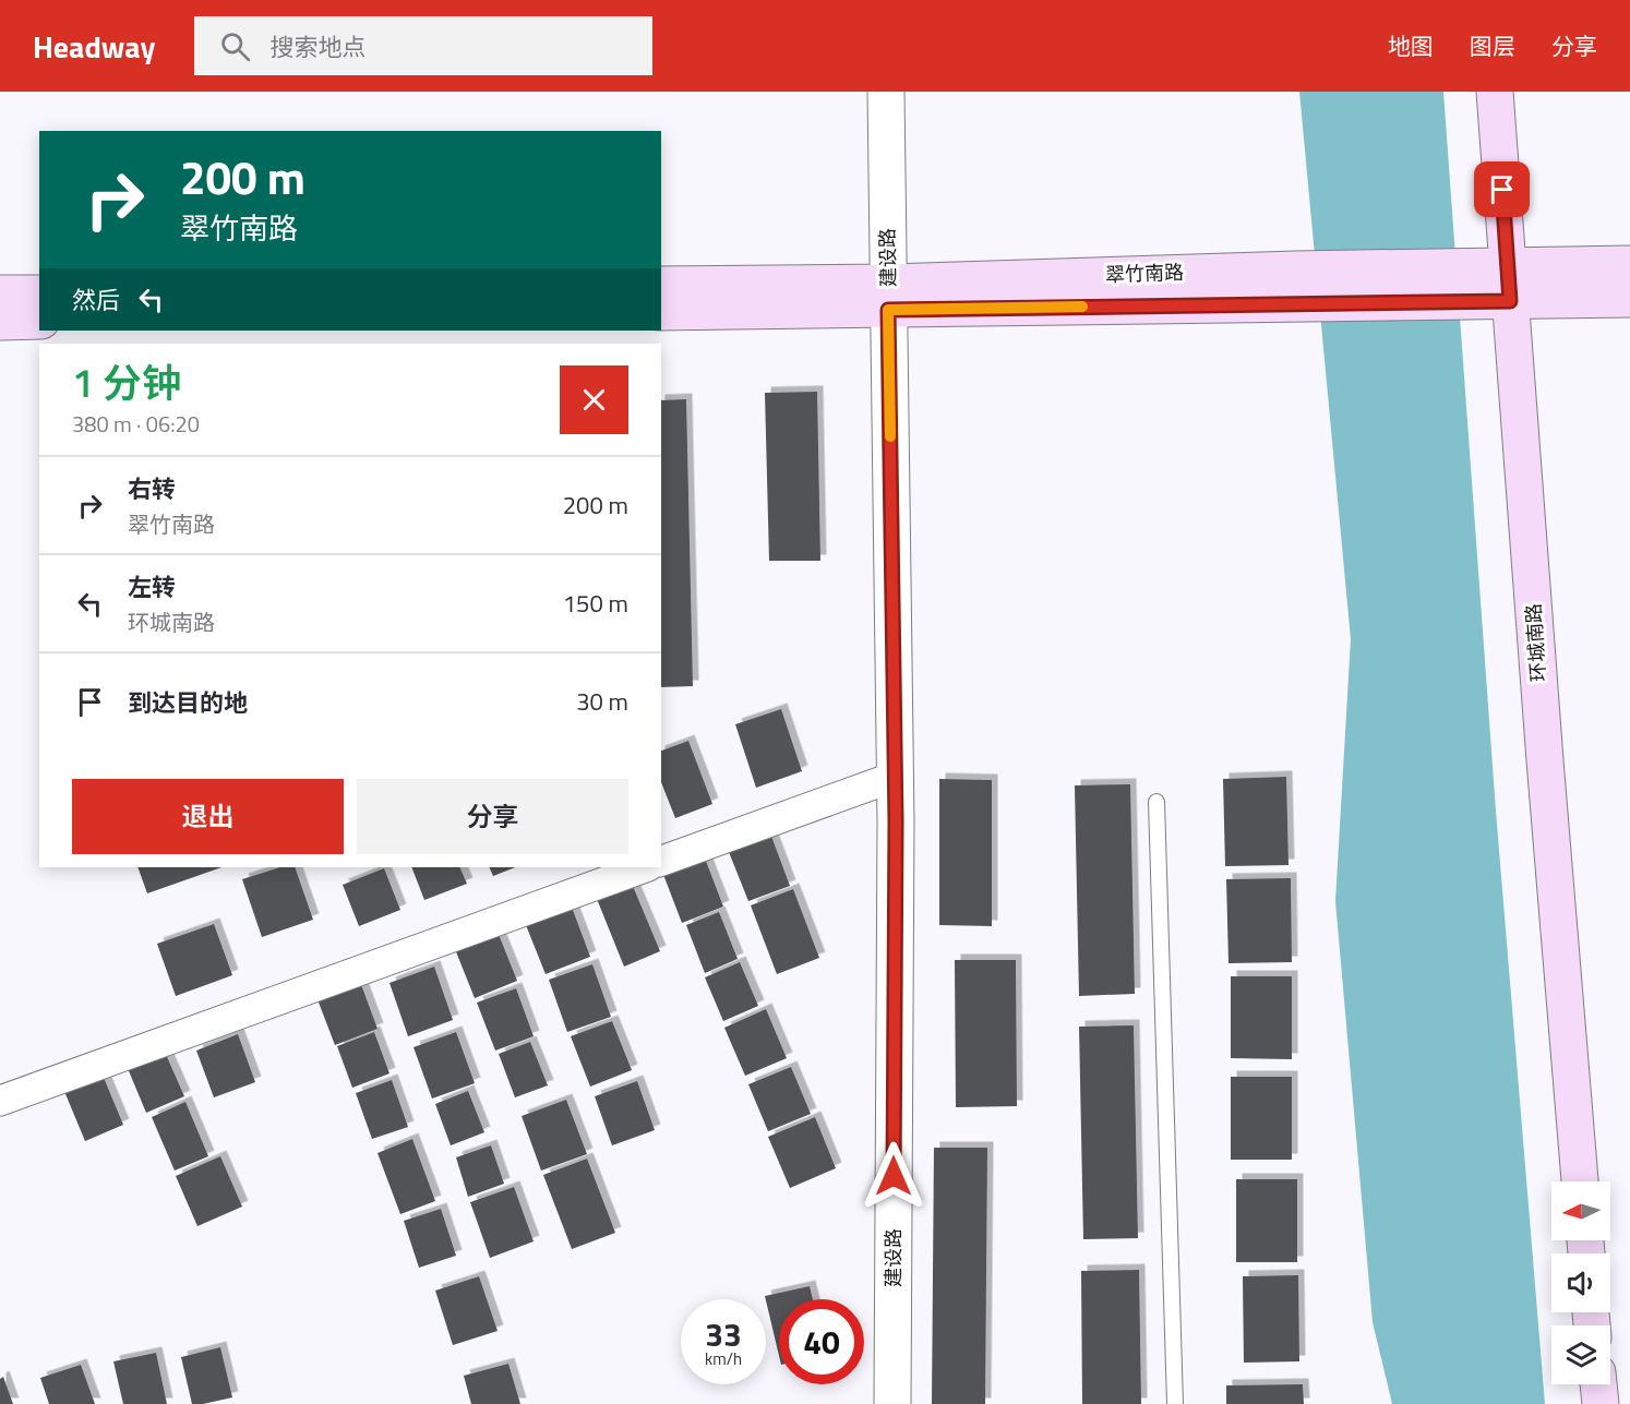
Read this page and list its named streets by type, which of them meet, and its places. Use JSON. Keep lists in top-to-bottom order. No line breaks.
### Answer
{"streets":{"main road":["翠竹南路","环城南路"],"street":["建设路"]},"crossings":[["建设路","翠竹南路"],["翠竹南路","环城南路"]],"north":"left","page":{"header":"Headway","search":"搜索地点","nav":["地图","图层","分享"],"turn":["200 m","翠竹南路"],"then":"然后","heading":["1 分钟","380 m · 06:20"],"list":[{"name":"右转","note":"翠竹南路","value":"200 m"},{"name":"左转","note":"环城南路","value":"150 m"},{"name":"到达目的地","value":"30 m"}],"buttons":["退出","分享"],"speed":"33 km/h","limit":"40"}}
